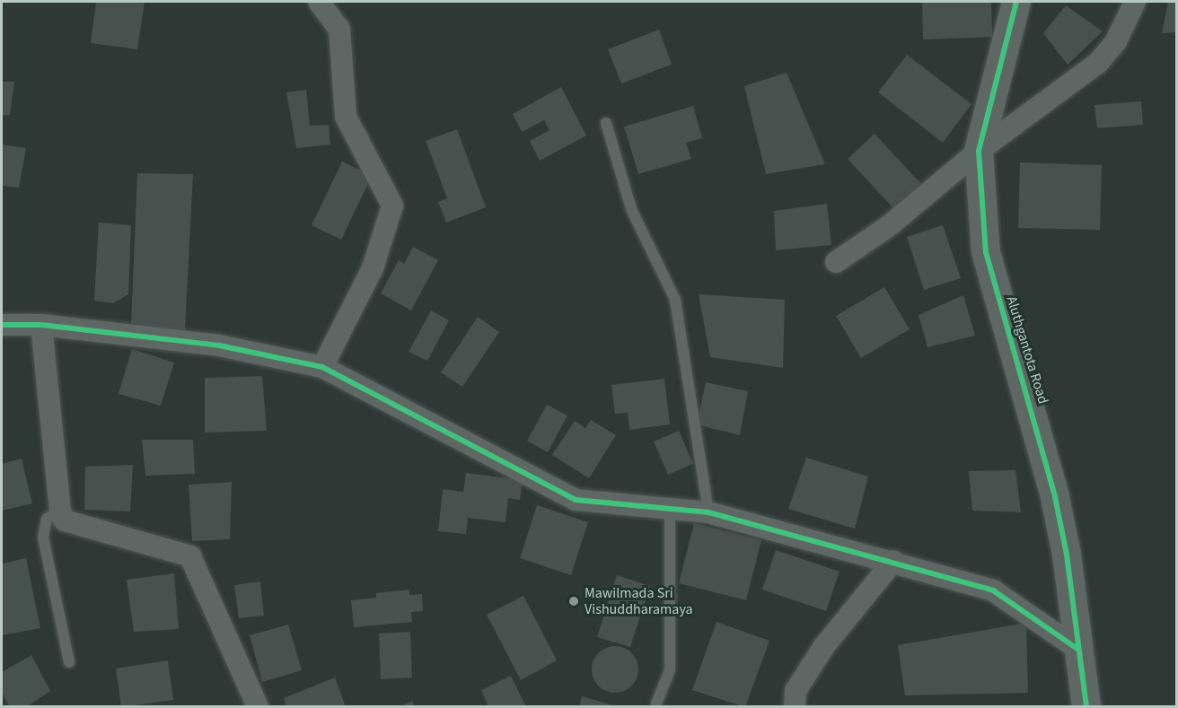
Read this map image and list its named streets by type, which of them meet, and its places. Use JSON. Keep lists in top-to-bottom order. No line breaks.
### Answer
{"streets":{"street":["Aluthgantota Road"]},"places":["Mawilmada Sri Vishuddharamaya"]}
